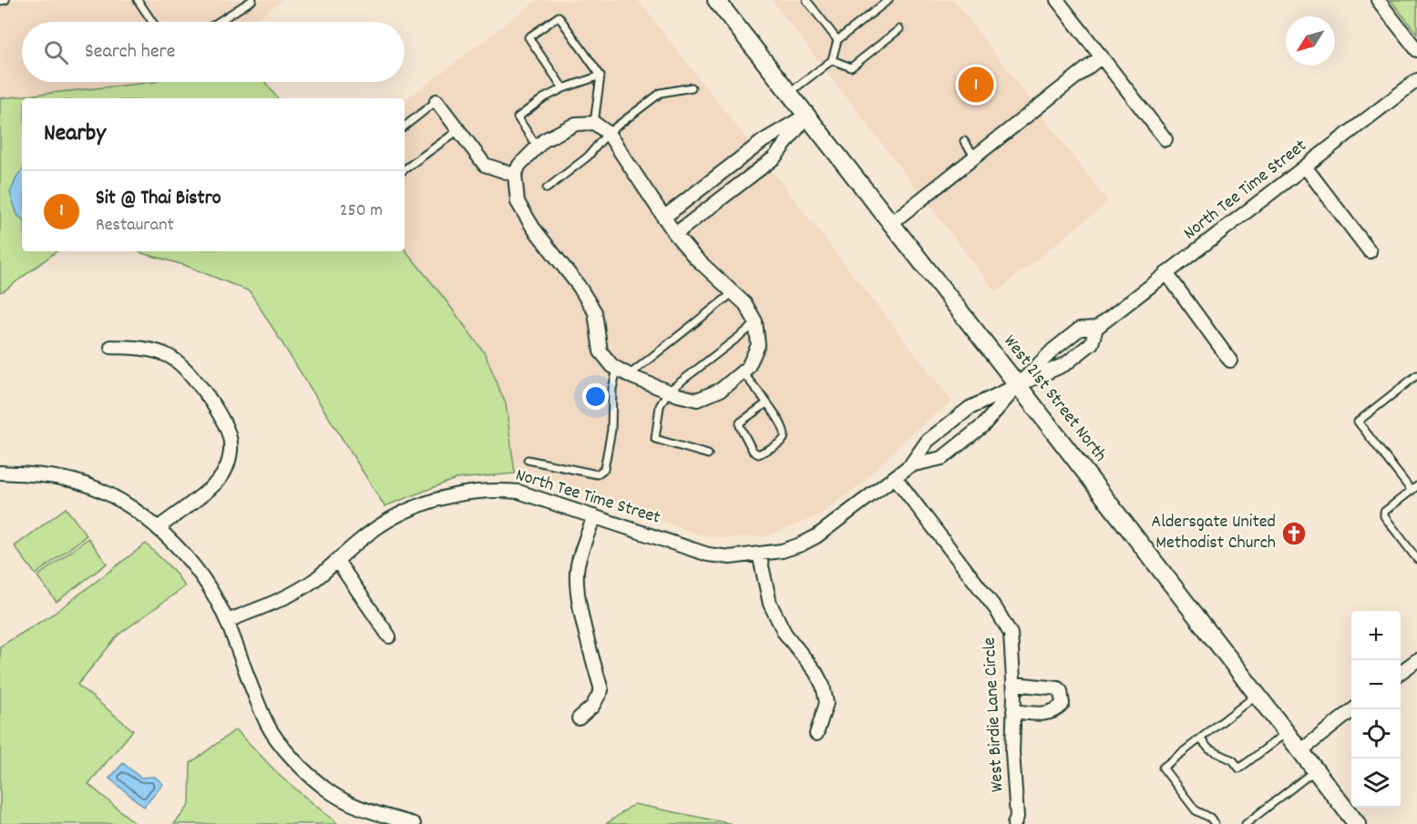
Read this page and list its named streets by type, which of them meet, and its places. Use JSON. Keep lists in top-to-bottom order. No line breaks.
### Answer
{"streets":{"main road":["West 21st Street North"],"street":["North Tee Time Street","West Birdie Lane Circle"]},"crossings":[["North Tee Time Street","West 21st Street North"],["North Tee Time Street","West Birdie Lane Circle"]],"places":{"church":["Aldersgate United Methodist Church"]},"north":"bottom left","page":{"search":"Search here","pins":"1","heading":"Nearby","list":[{"mark":"1","name":"Sit @ Thai Bistro","note":"Restaurant","value":"250 m"}],"map_buttons":["+","−"]}}
